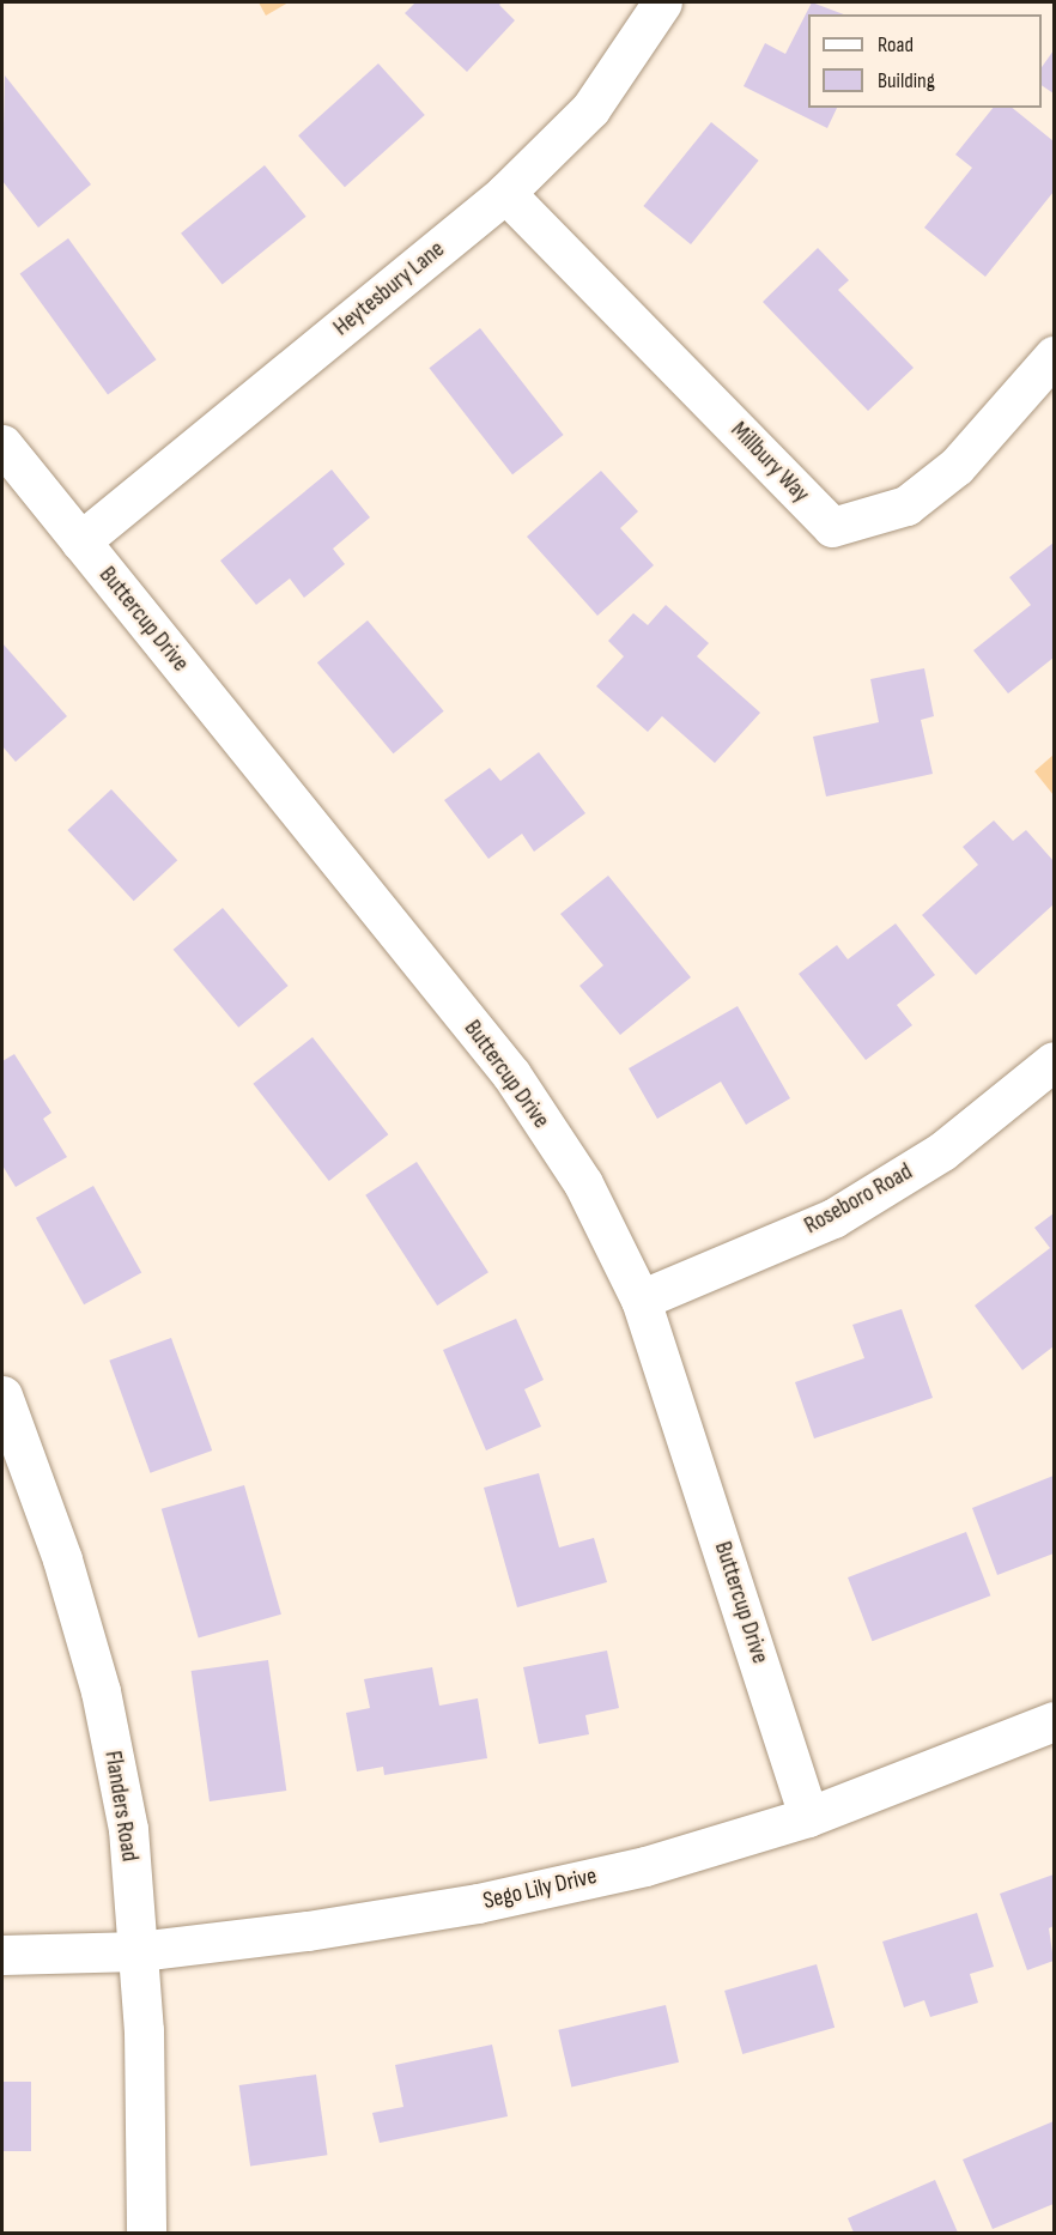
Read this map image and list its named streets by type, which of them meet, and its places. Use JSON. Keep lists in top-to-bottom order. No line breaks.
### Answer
{"streets":{"street":["Heytesbury Lane","Millbury Way","Buttercup Drive","Roseboro Road","Flanders Road","Sego Lily Drive"]},"crossings":[["Heytesbury Lane","Millbury Way"],["Heytesbury Lane","Buttercup Drive"],["Buttercup Drive","Roseboro Road"],["Buttercup Drive","Sego Lily Drive"],["Flanders Road","Sego Lily Drive"]],"legend":["Road","Building"]}
